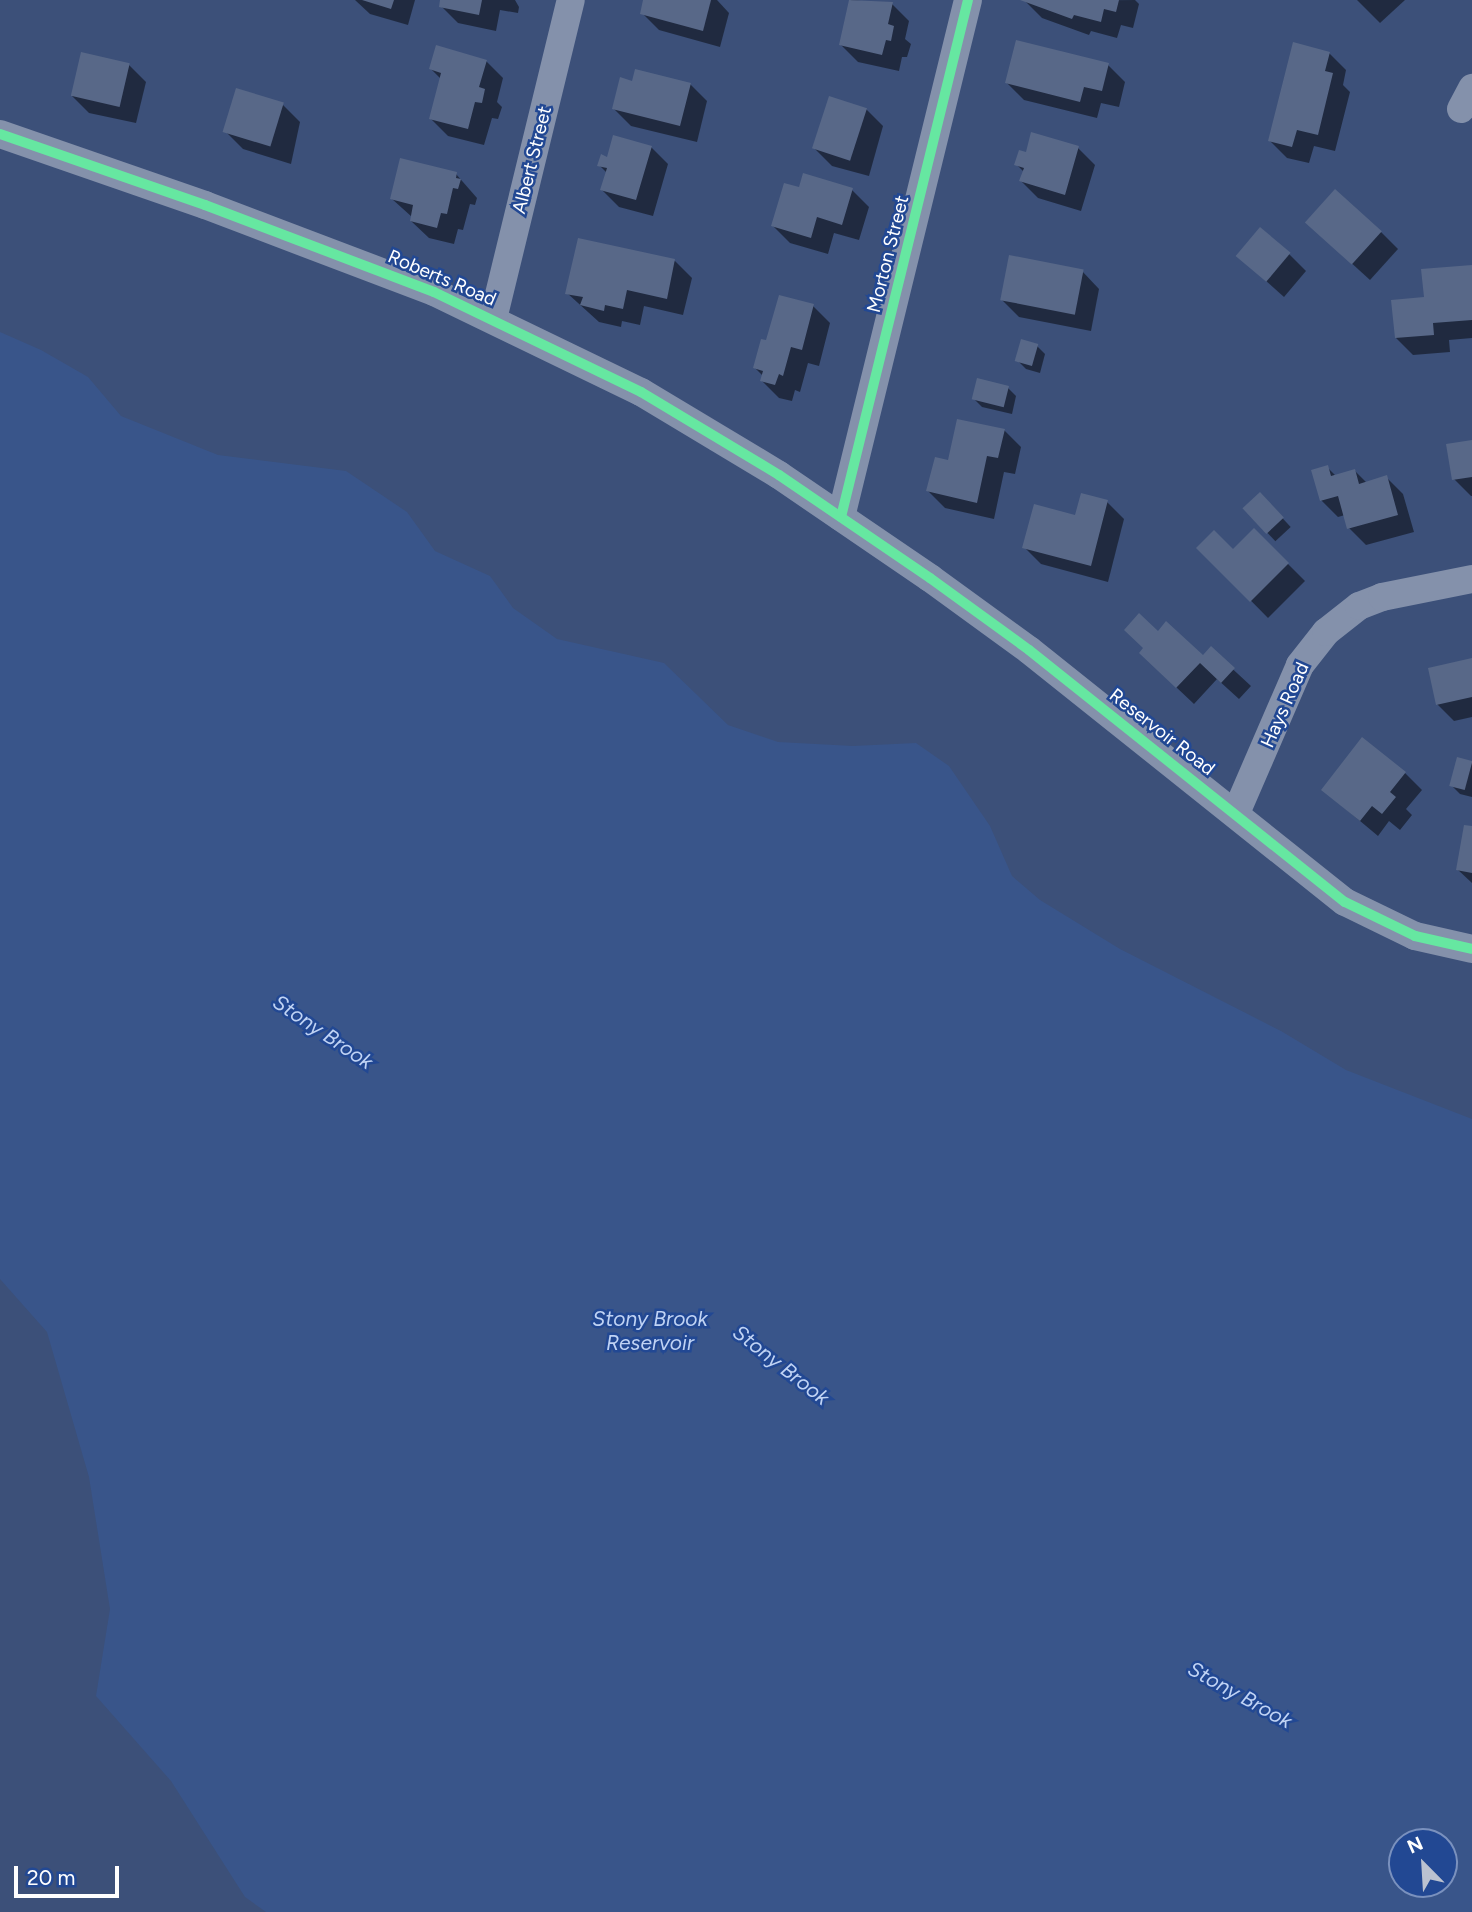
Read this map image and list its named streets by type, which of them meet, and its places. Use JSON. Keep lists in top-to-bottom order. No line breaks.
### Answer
{"streets":{"street":["Albert Street","Morton Street","Roberts Road","Hays Road","Reservoir Road"]},"crossings":[["Albert Street","Roberts Road"],["Morton Street","Roberts Road"],["Morton Street","Reservoir Road"],["Roberts Road","Reservoir Road"],["Hays Road","Reservoir Road"]],"water":["Stony Brook","Stony Brook Reservoir"],"scale_bar":"20 m","north":"top left"}
